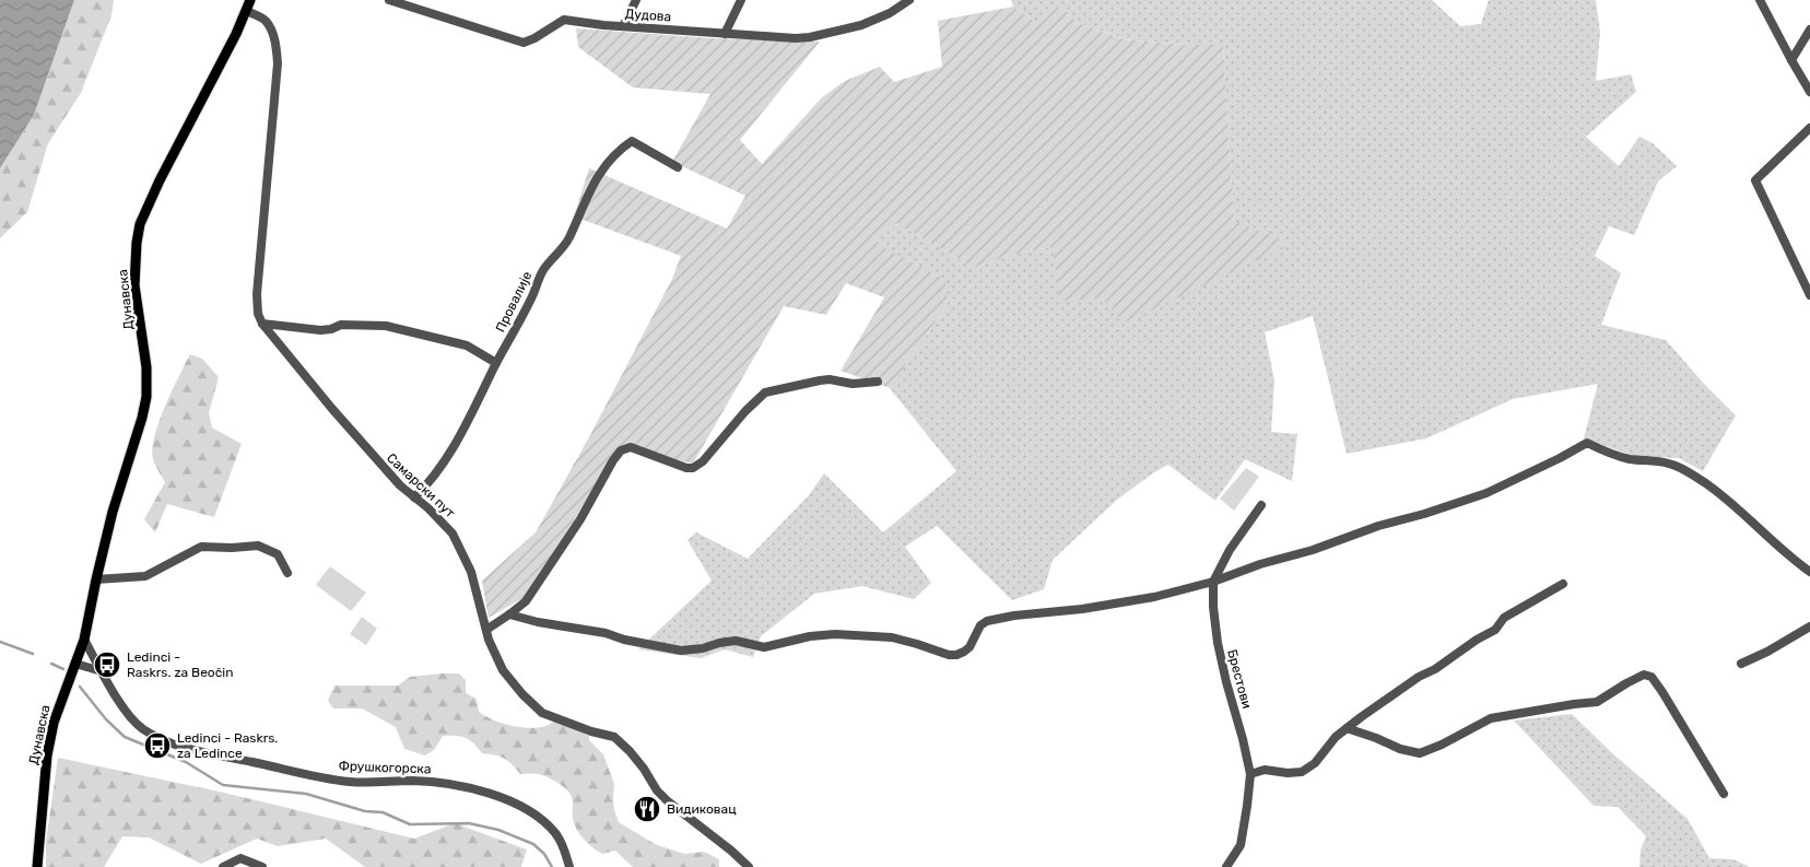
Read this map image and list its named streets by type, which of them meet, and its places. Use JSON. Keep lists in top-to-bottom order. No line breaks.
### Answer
{"streets":{"main road":["Дунавска"],"street":["Дудова","Провалије","Самарски пут","Брестови","Фрушкогорска"]},"crossings":[["Дунавска","Самарски пут"],["Дунавска","Фрушкогорска"],["Провалије","Самарски пут"]],"places":{"bus stop":["Ledinci - Raskrs. za Beočin","Ledinci - Raskrs. za Ledince"],"restaurant":["Видиковац"]}}
